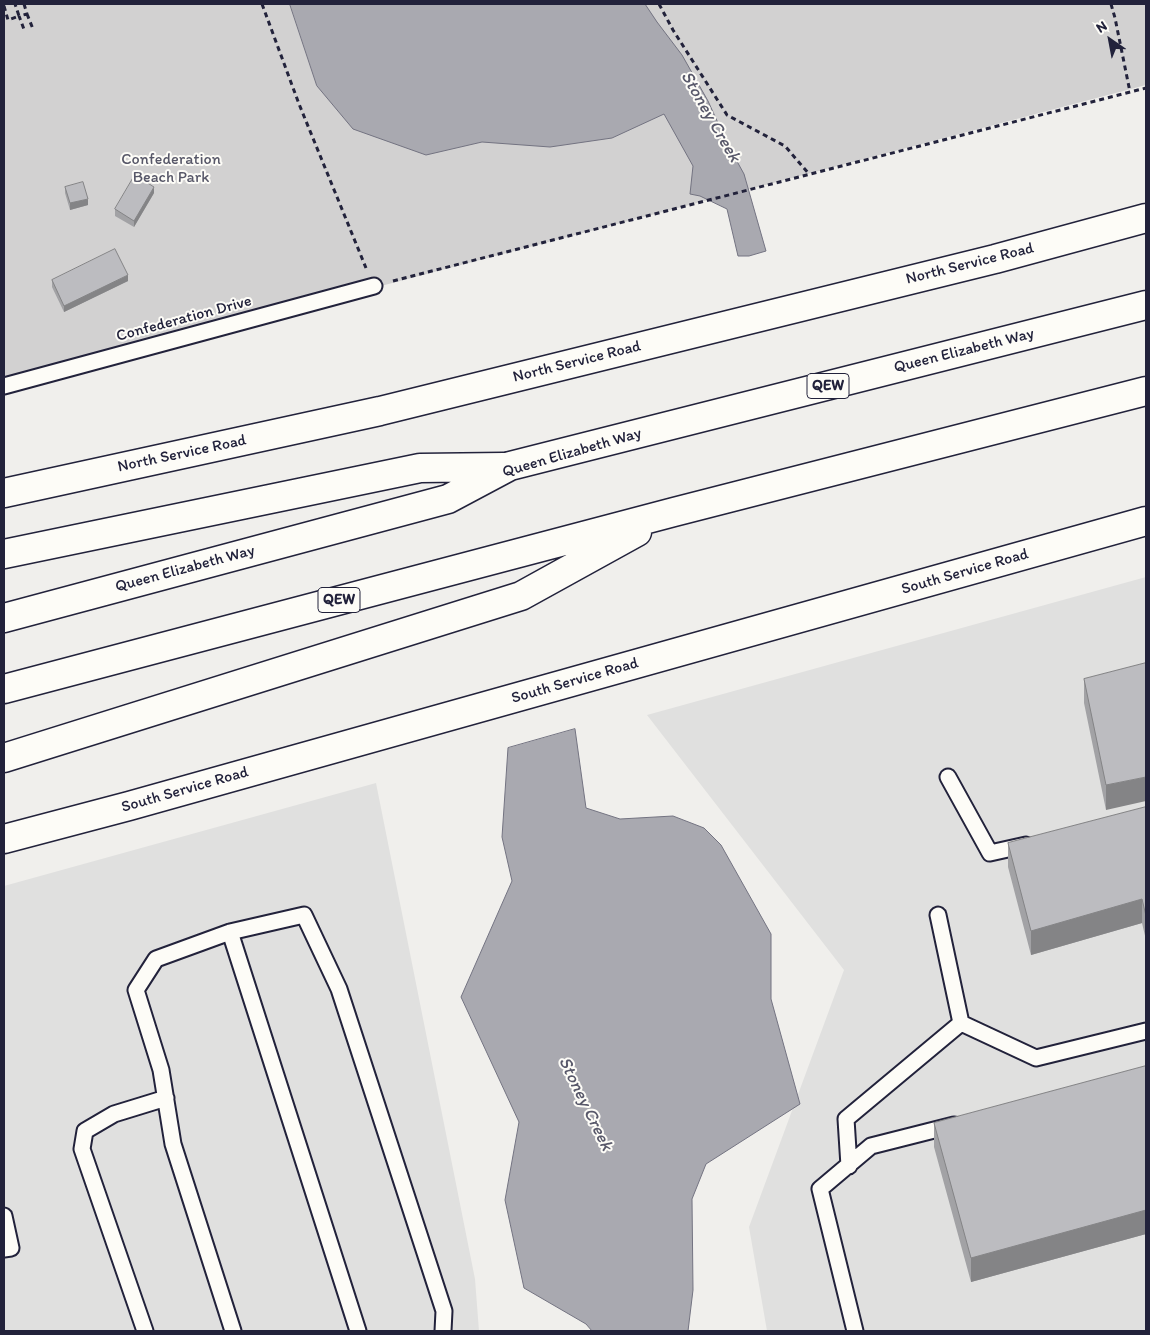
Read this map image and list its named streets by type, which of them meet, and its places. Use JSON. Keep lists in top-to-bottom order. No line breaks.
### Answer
{"streets":{"main road":["North Service Road","Queen Elizabeth Way","QEW","South Service Road"],"lane":["Confederation Drive"]},"water":["Stoney Creek"],"parks":["Confederation Beach Park"],"north":"top left"}
